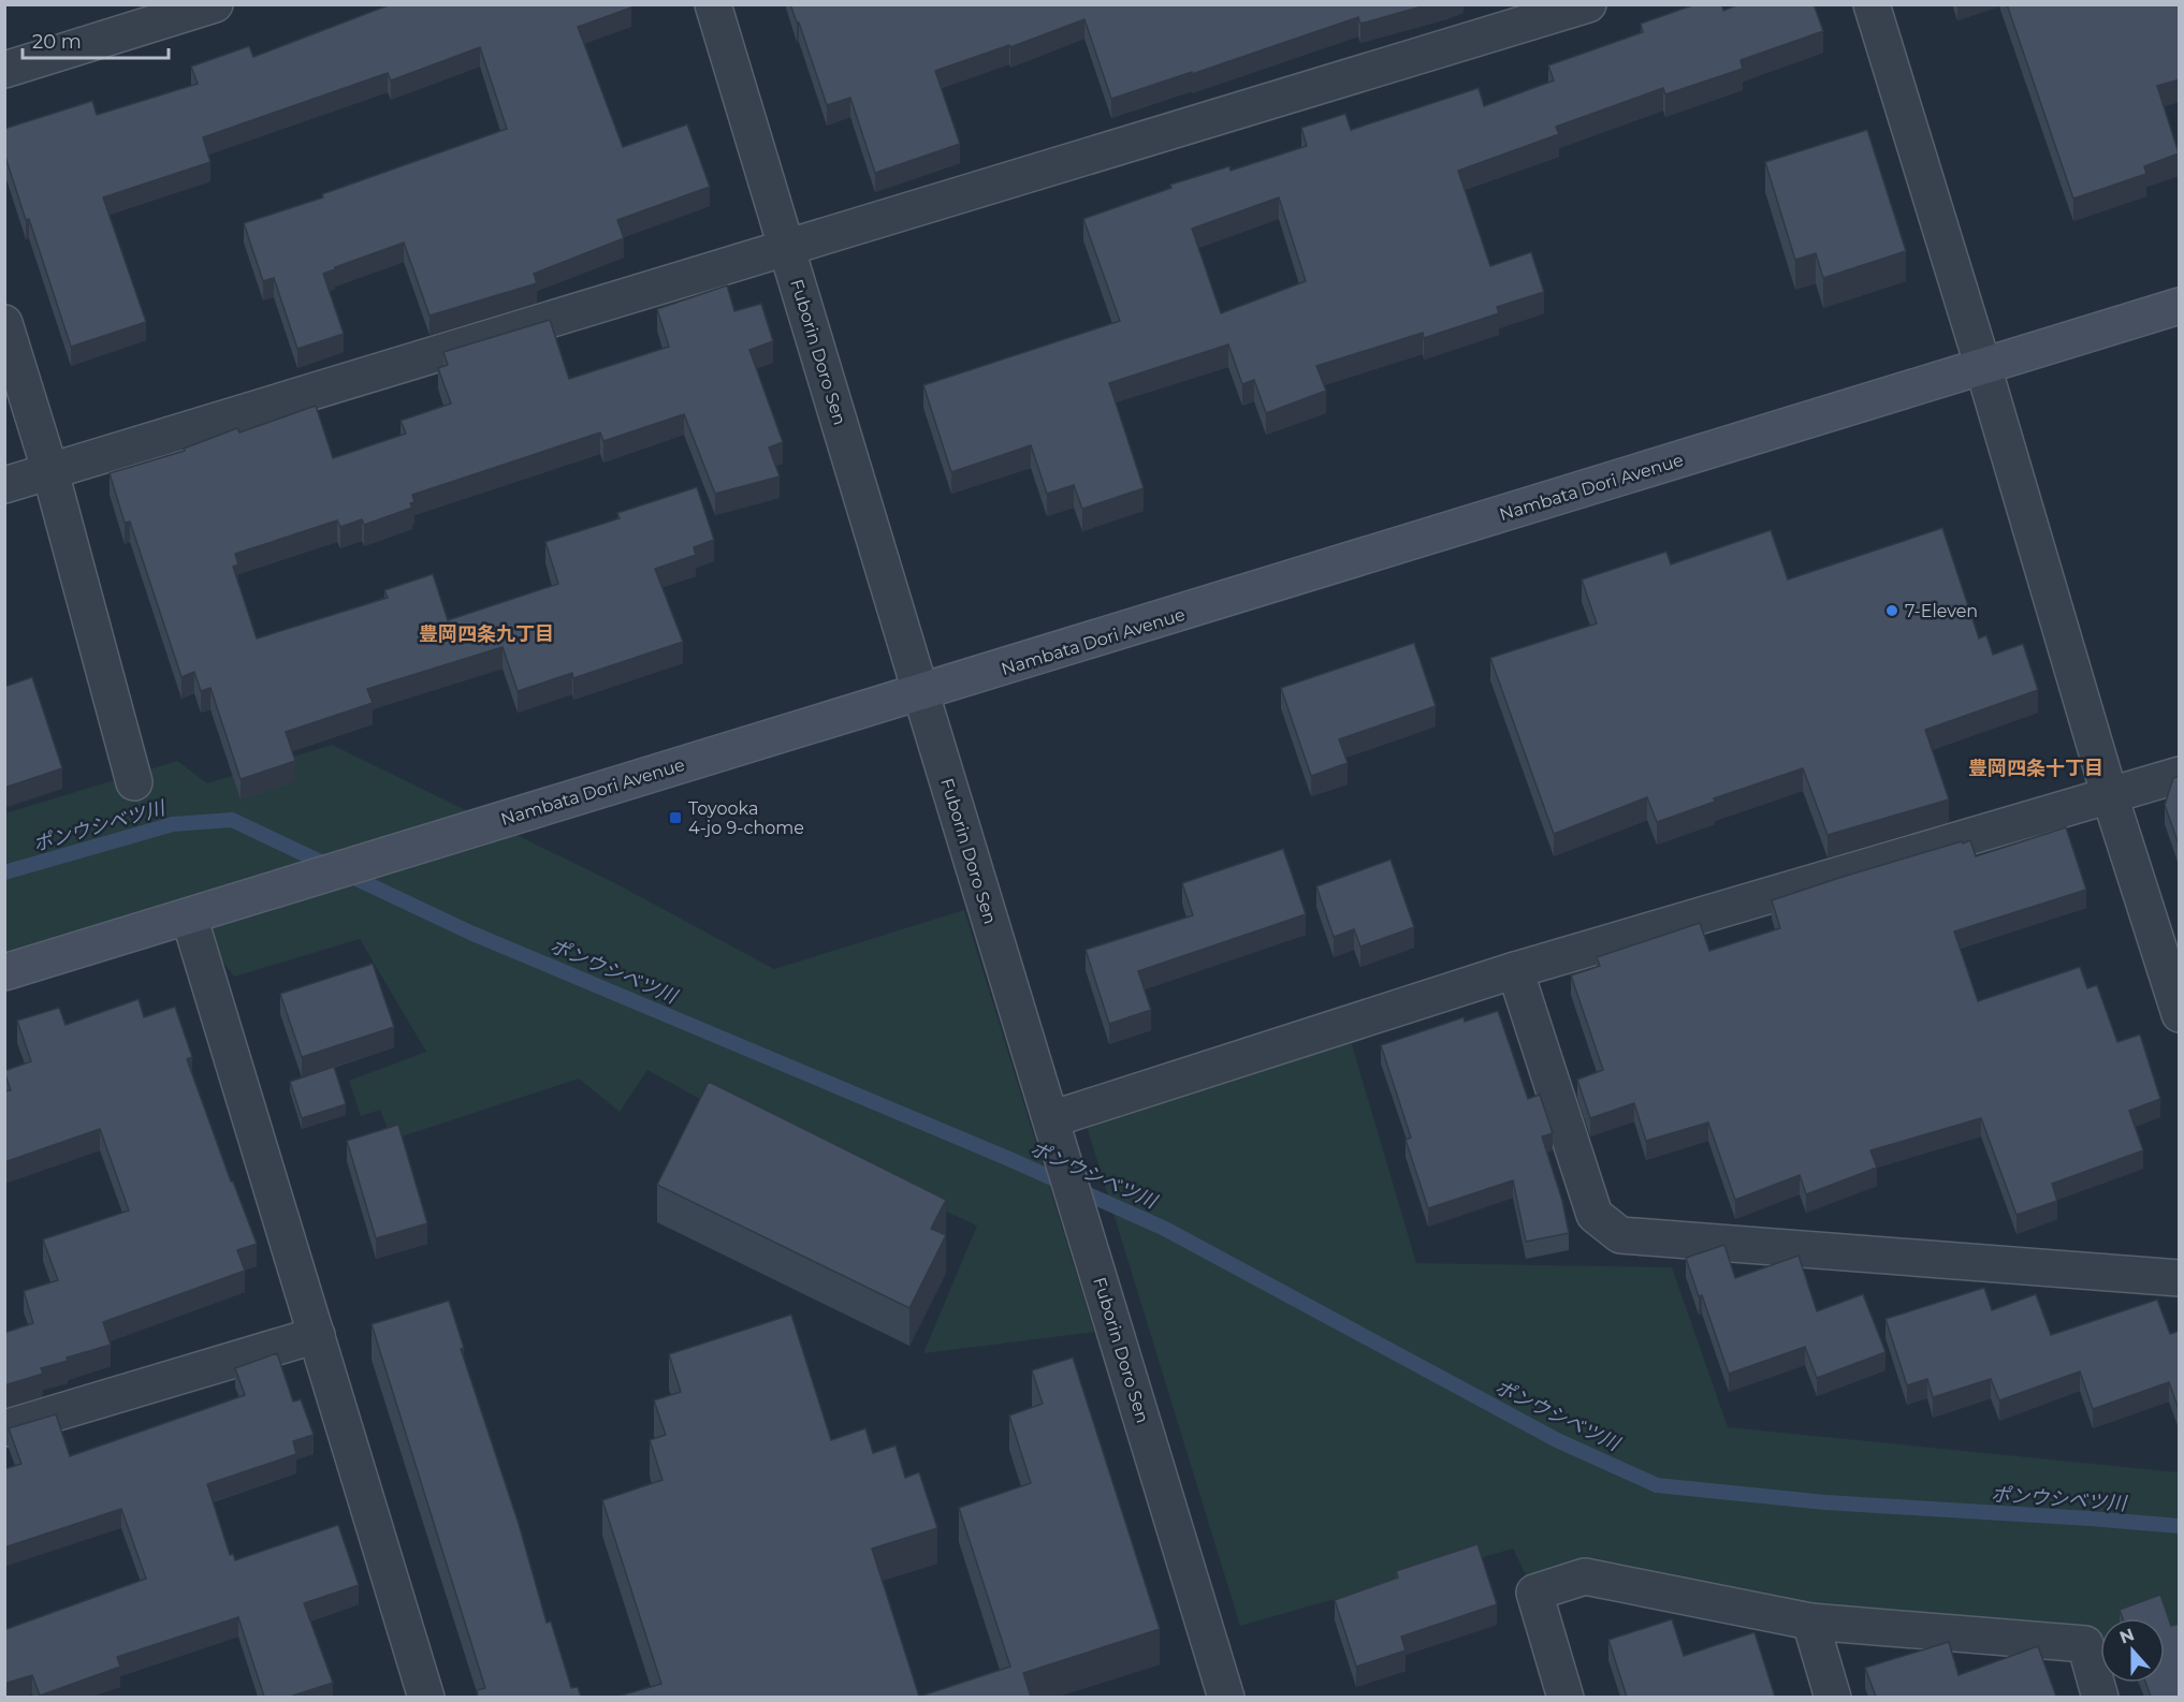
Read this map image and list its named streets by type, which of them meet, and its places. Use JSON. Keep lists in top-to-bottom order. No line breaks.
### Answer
{"streets":{"main road":["Nambata Dori Avenue"],"street":["Fuborin Doro Sen"]},"crossings":[["Fuborin Doro Sen","Nambata Dori Avenue"]],"districts":["豊岡四条九丁目","豊岡四条十丁目"],"water":["ポンウシベツ川"],"places":{"other":["7-Eleven"],"transit":["Toyooka 4-jo 9-chome"]},"scale_bar":"20 m","north":"top"}
